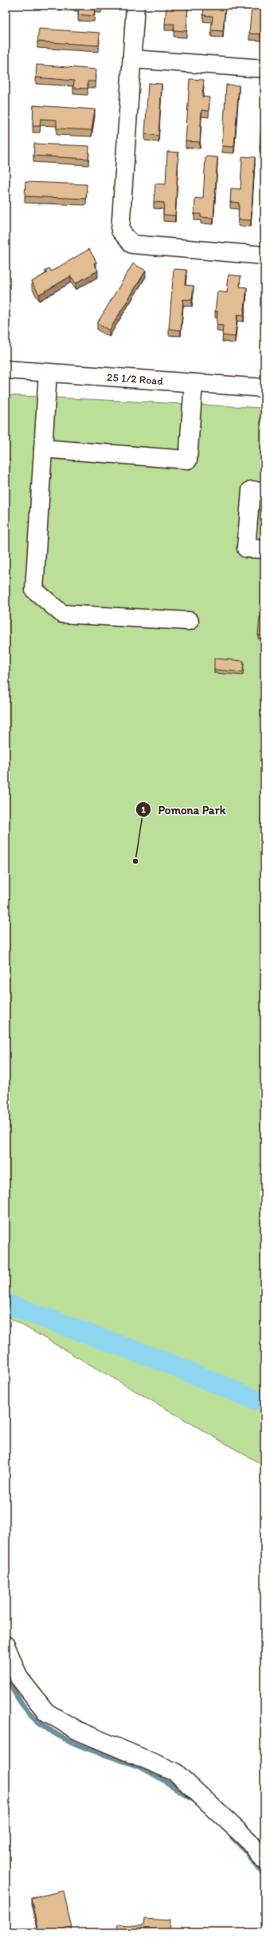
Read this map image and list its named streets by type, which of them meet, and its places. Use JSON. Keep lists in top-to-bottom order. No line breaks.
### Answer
{"streets":{"street":["25 1/2 Road"]},"places":["Pomona Park"]}
